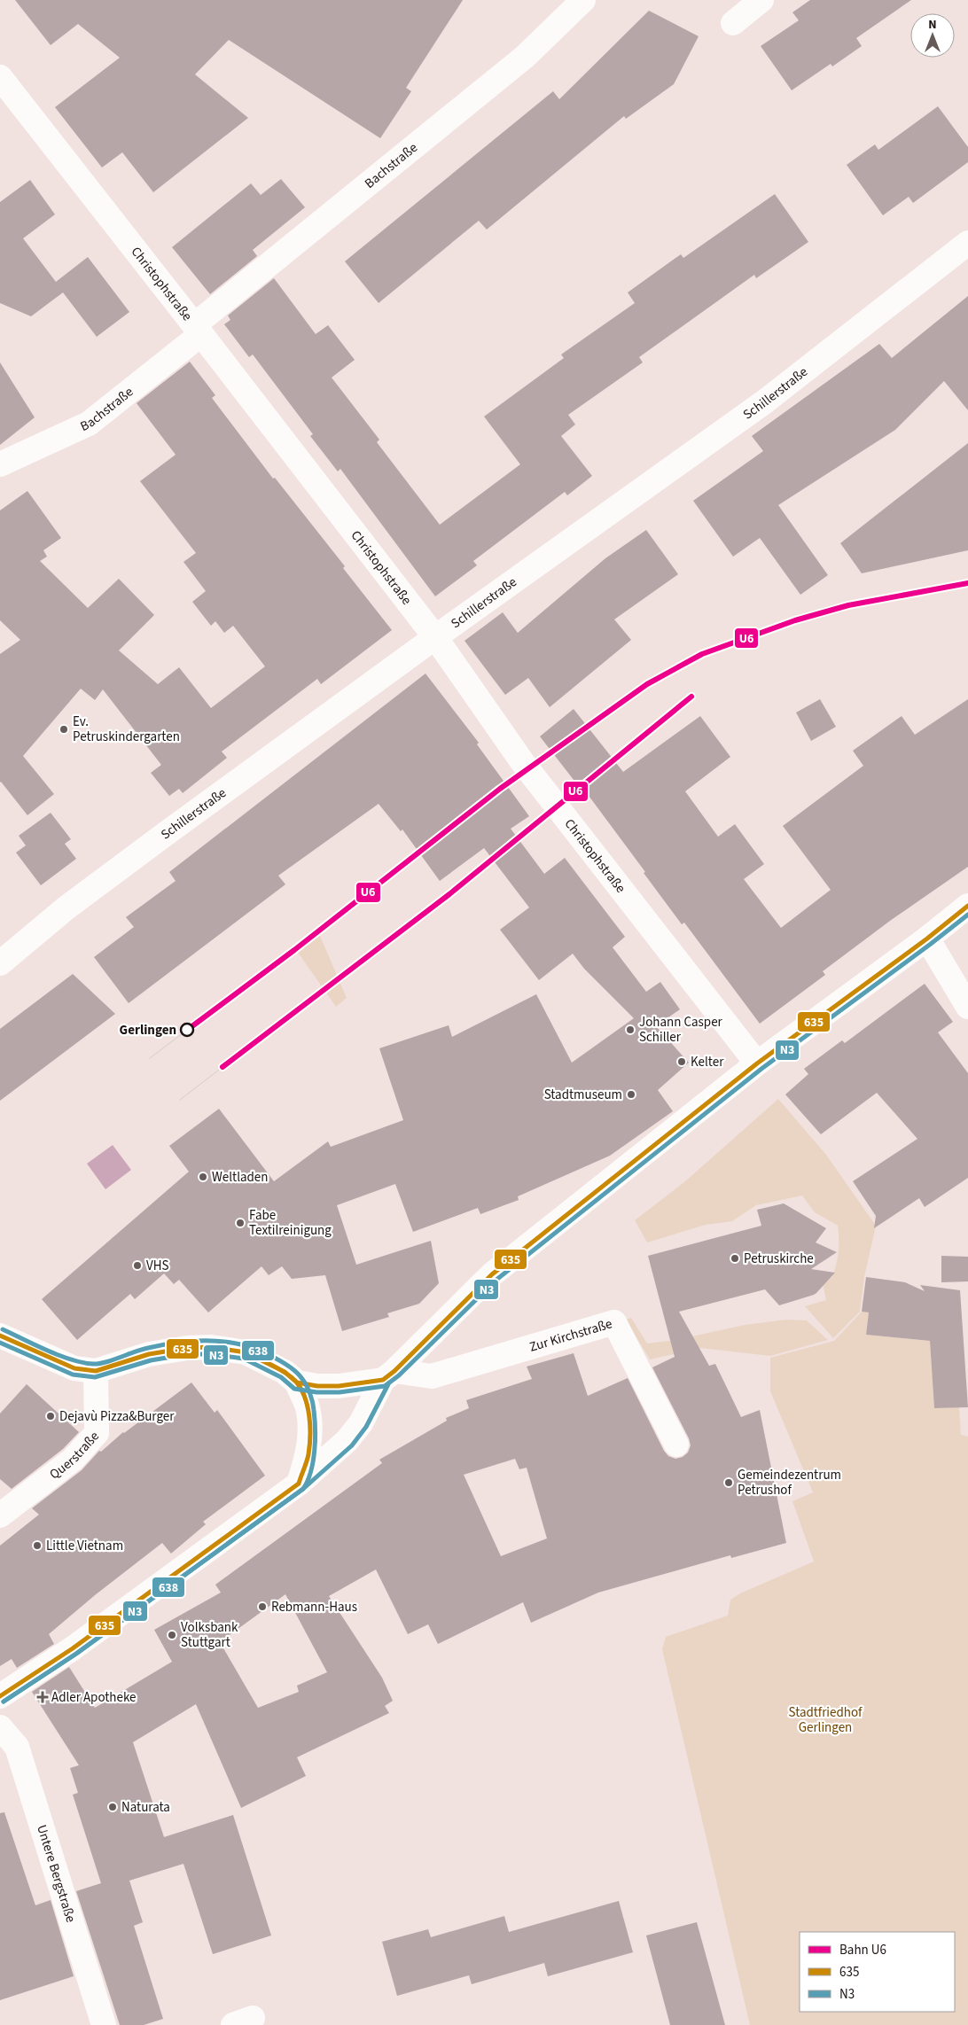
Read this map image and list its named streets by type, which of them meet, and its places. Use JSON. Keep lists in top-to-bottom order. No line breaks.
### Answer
{"streets":{"street":["Bachstraße","Christophstraße","Schillerstraße","Zur Kirchstraße","Querstraße","Untere Bergstraße"]},"crossings":[["Bachstraße","Christophstraße"],["Christophstraße","Schillerstraße"]],"parks":["Stadtfriedhof Gerlingen"],"places":{"other":["Ev. Petruskindergarten","Gerlingen","Johann Casper Schiller","Kelter","Stadtmuseum","Weltladen","Fabe Textilreinigung","Petruskirche","VHS","Dejavù Pizza&Burger","Gemeindezentrum Petrushof","Little Vietnam","Rebmann-Haus","Volksbank Stuttgart","Naturata"],"health":["Adler Apotheke"]},"lines":["rail line U6","transit line 635","transit line N3","transit line 638"],"legend":["Bahn U6","635","N3"],"north":"top"}
